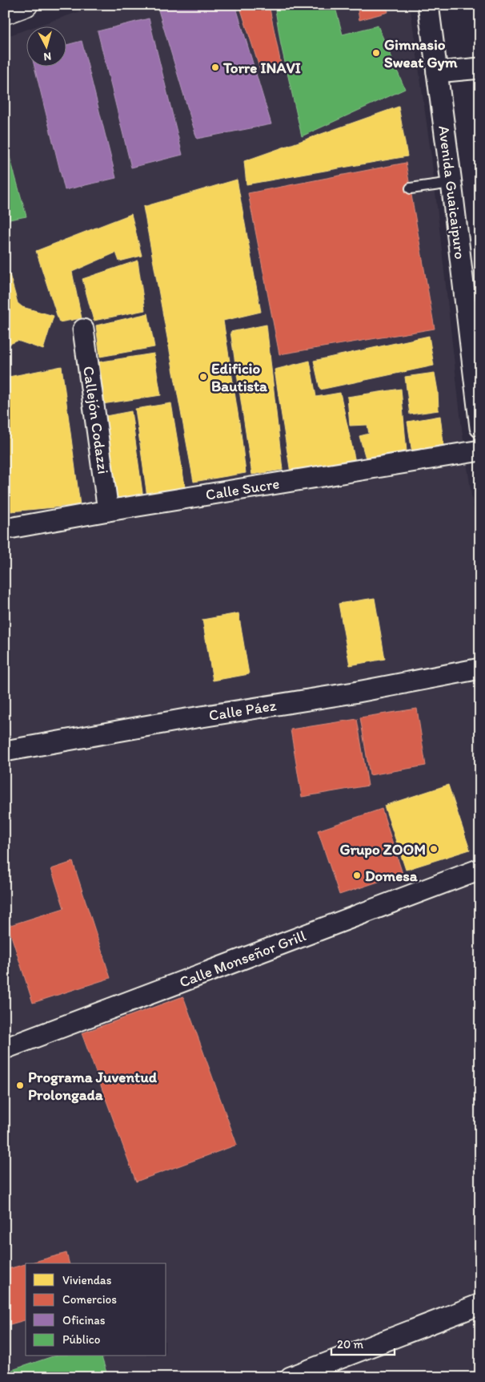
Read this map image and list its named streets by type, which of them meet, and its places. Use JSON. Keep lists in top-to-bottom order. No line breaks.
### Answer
{"streets":{"street":["Avenida Guaicaipuro","Callejón Codazzi","Calle Sucre","Calle Páez","Calle Monseñor Grill"]},"crossings":[["Callejón Codazzi","Calle Sucre"]],"places":["Gimnasio Sweat Gym","Torre INAVI","Edificio Bautista","Grupo ZOOM","Domesa","Programa Juventud Prolongada"],"legend":["Viviendas","Comercios","Oficinas","Público"],"scale_bar":"20 m","north":"bottom"}
